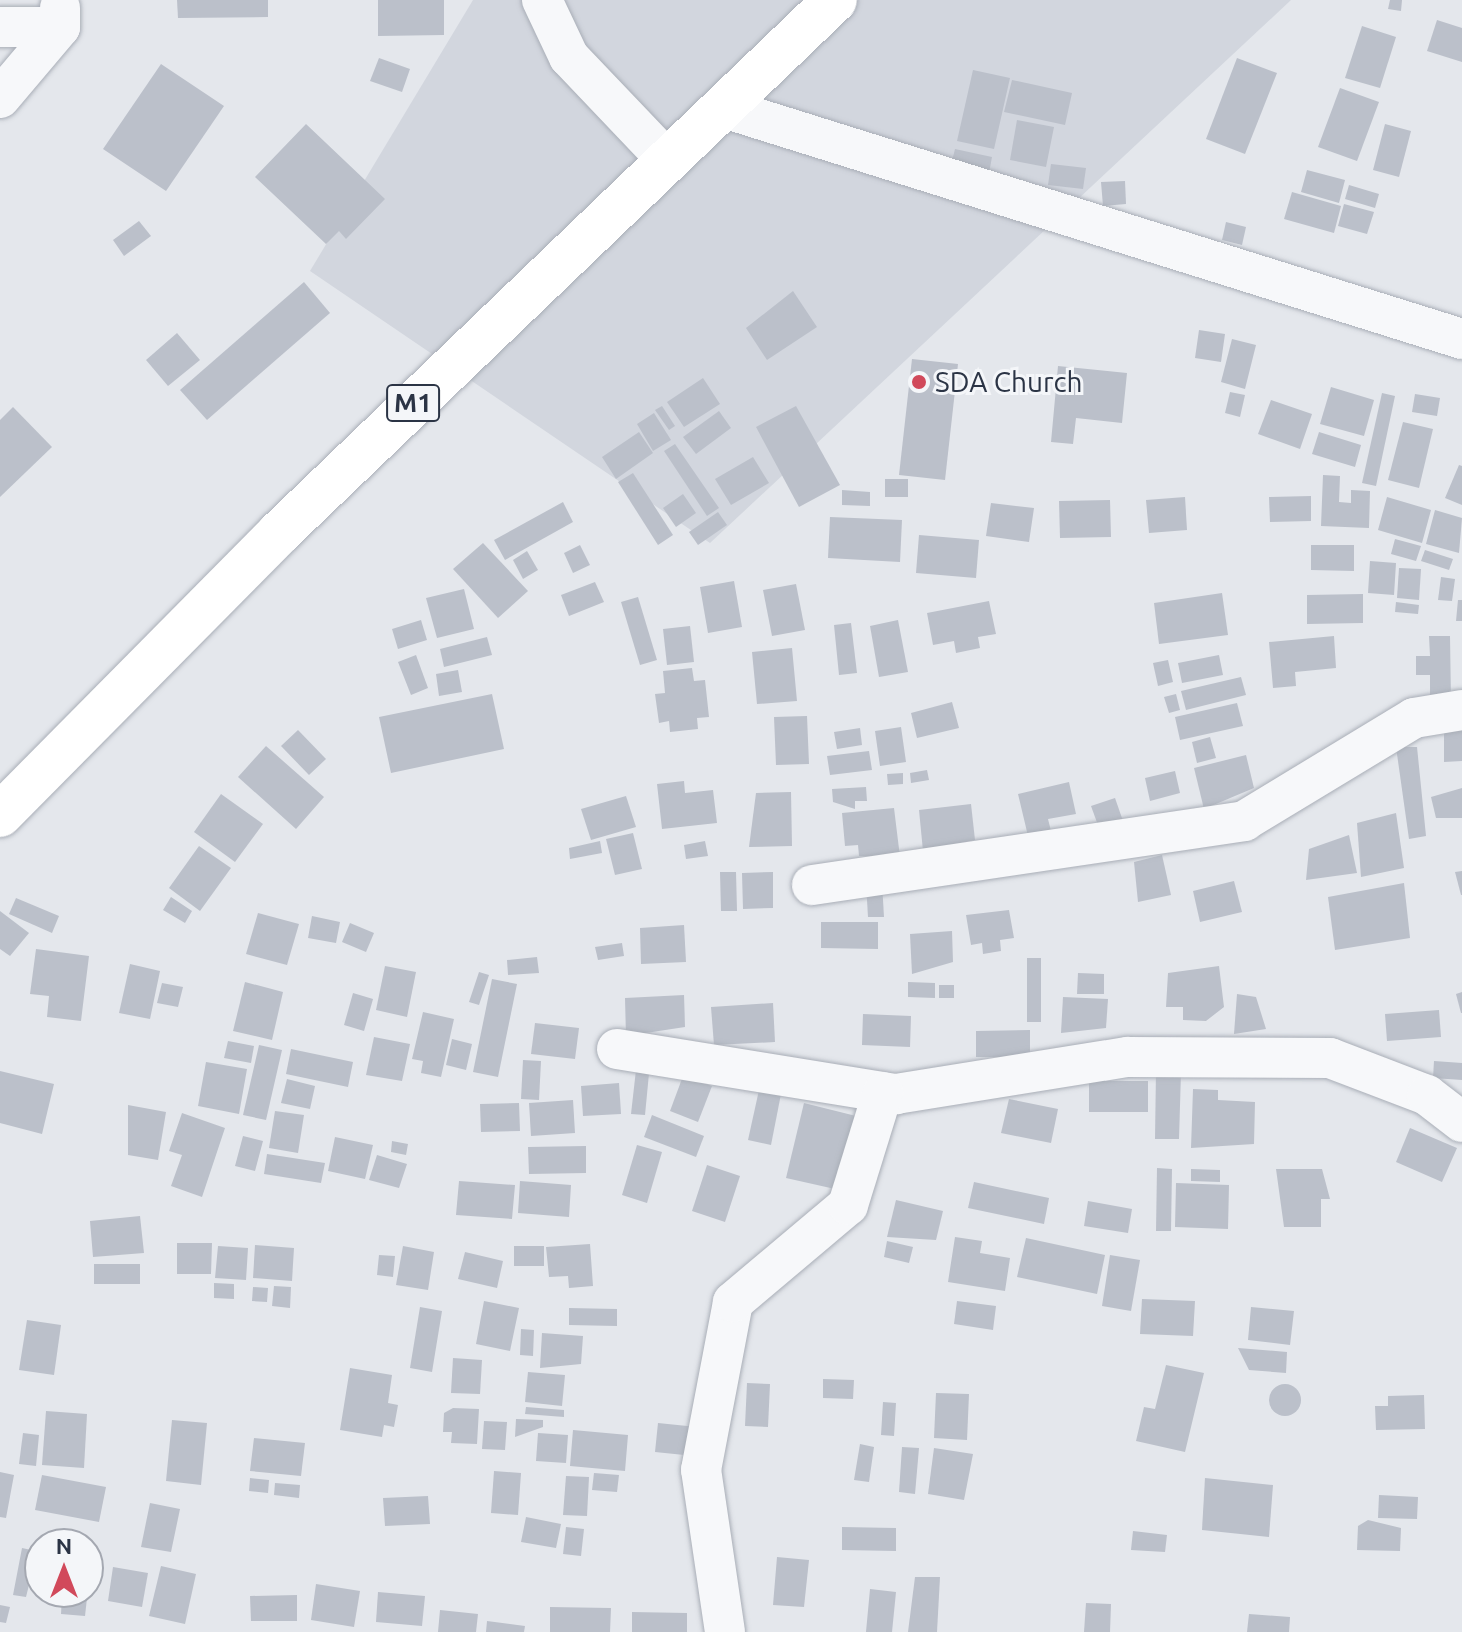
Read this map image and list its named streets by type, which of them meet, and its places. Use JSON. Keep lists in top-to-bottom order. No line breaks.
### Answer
{"streets":{"highway":["M1"]},"places":["SDA Church"],"north":"top"}
